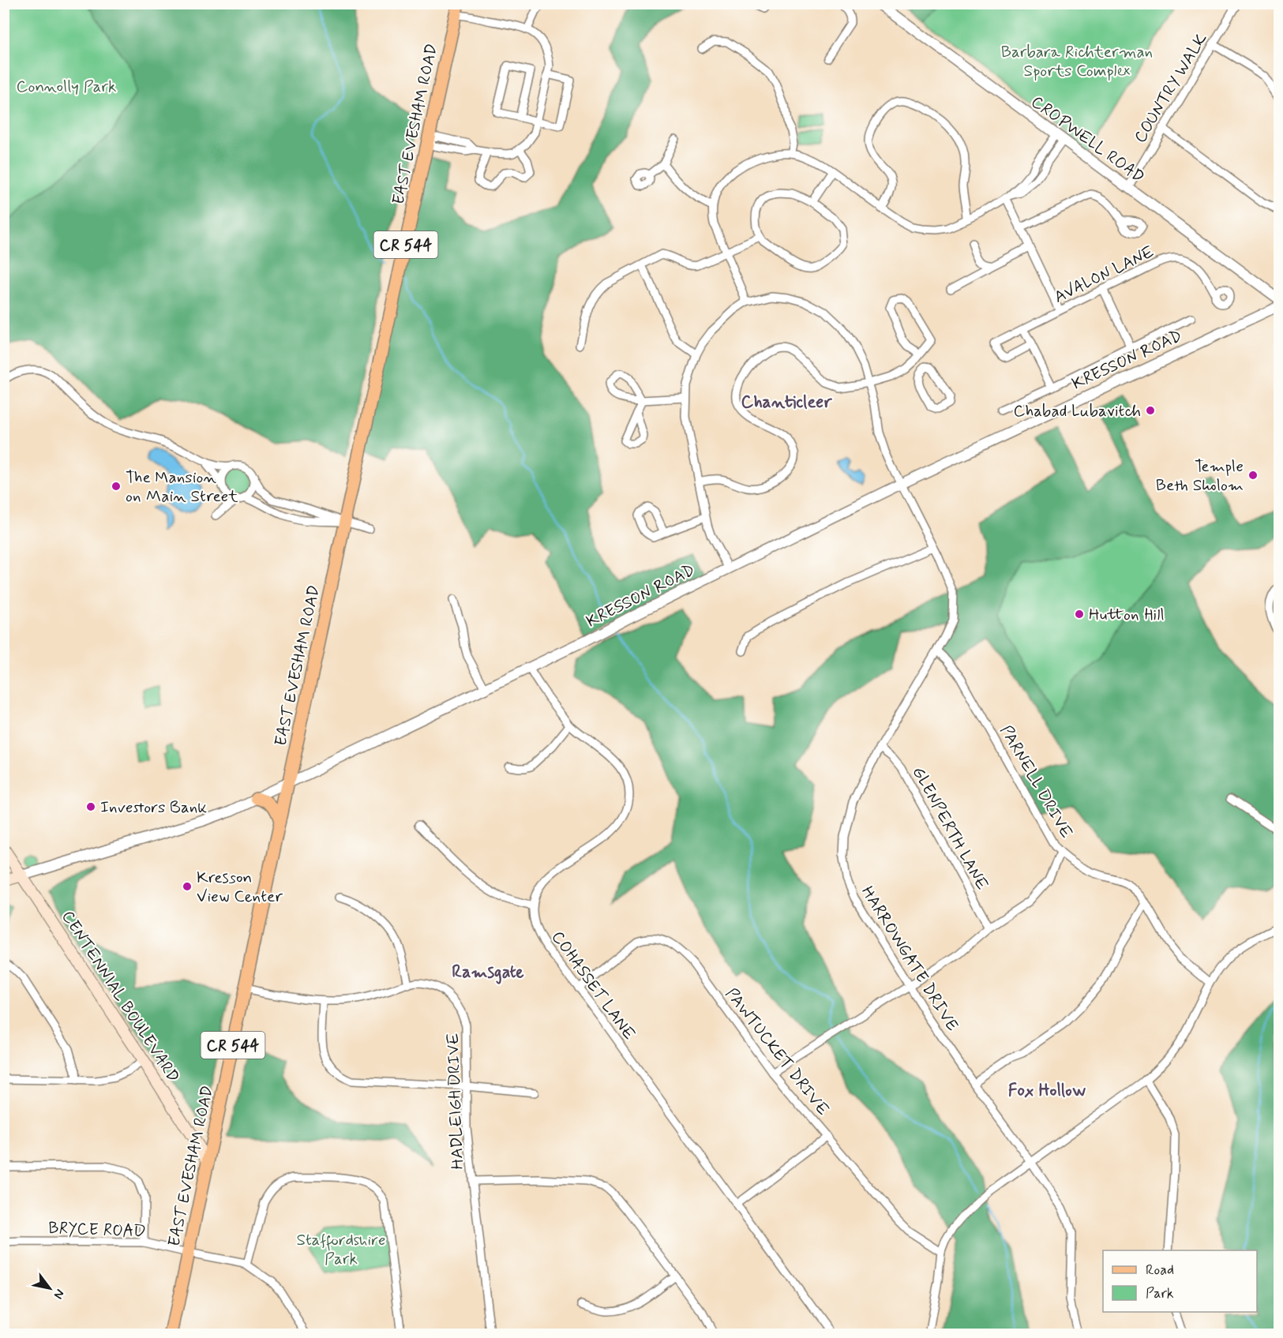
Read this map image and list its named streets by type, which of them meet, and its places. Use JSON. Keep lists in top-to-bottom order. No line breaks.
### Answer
{"streets":{"main road":["EAST EVESHAM ROAD","CR 544","KRESSON ROAD","CENTENNIAL BOULEVARD"],"street":["COUNTRY WALK","CROPWELL ROAD","AVALON LANE","PARNELL DRIVE","GLENPERTH LANE","HARROWGATE DRIVE","COHASSET LANE","PAWTUCKET DRIVE","HADLEIGH DRIVE","BRYCE ROAD"]},"crossings":[["COUNTRY WALK","CROPWELL ROAD"],["EAST EVESHAM ROAD","KRESSON ROAD"],["EAST EVESHAM ROAD","CENTENNIAL BOULEVARD"],["EAST EVESHAM ROAD","HADLEIGH DRIVE"],["EAST EVESHAM ROAD","BRYCE ROAD"],["KRESSON ROAD","HARROWGATE DRIVE"],["KRESSON ROAD","CENTENNIAL BOULEVARD"],["PARNELL DRIVE","HARROWGATE DRIVE"],["GLENPERTH LANE","HARROWGATE DRIVE"],["COHASSET LANE","PAWTUCKET DRIVE"]],"districts":["Chanticleer","Ramsgate","Fox Hollow"],"parks":["Barbara Richterman Sports Complex","Connolly Park","Staffordshire Park"],"places":["Chabad Lubavitch","Temple Beth Sholom","The Mansion on Main Street","Hutton Hill","Investors Bank","Kresson View Center"],"legend":["Road","Park"],"north":"bottom right"}
